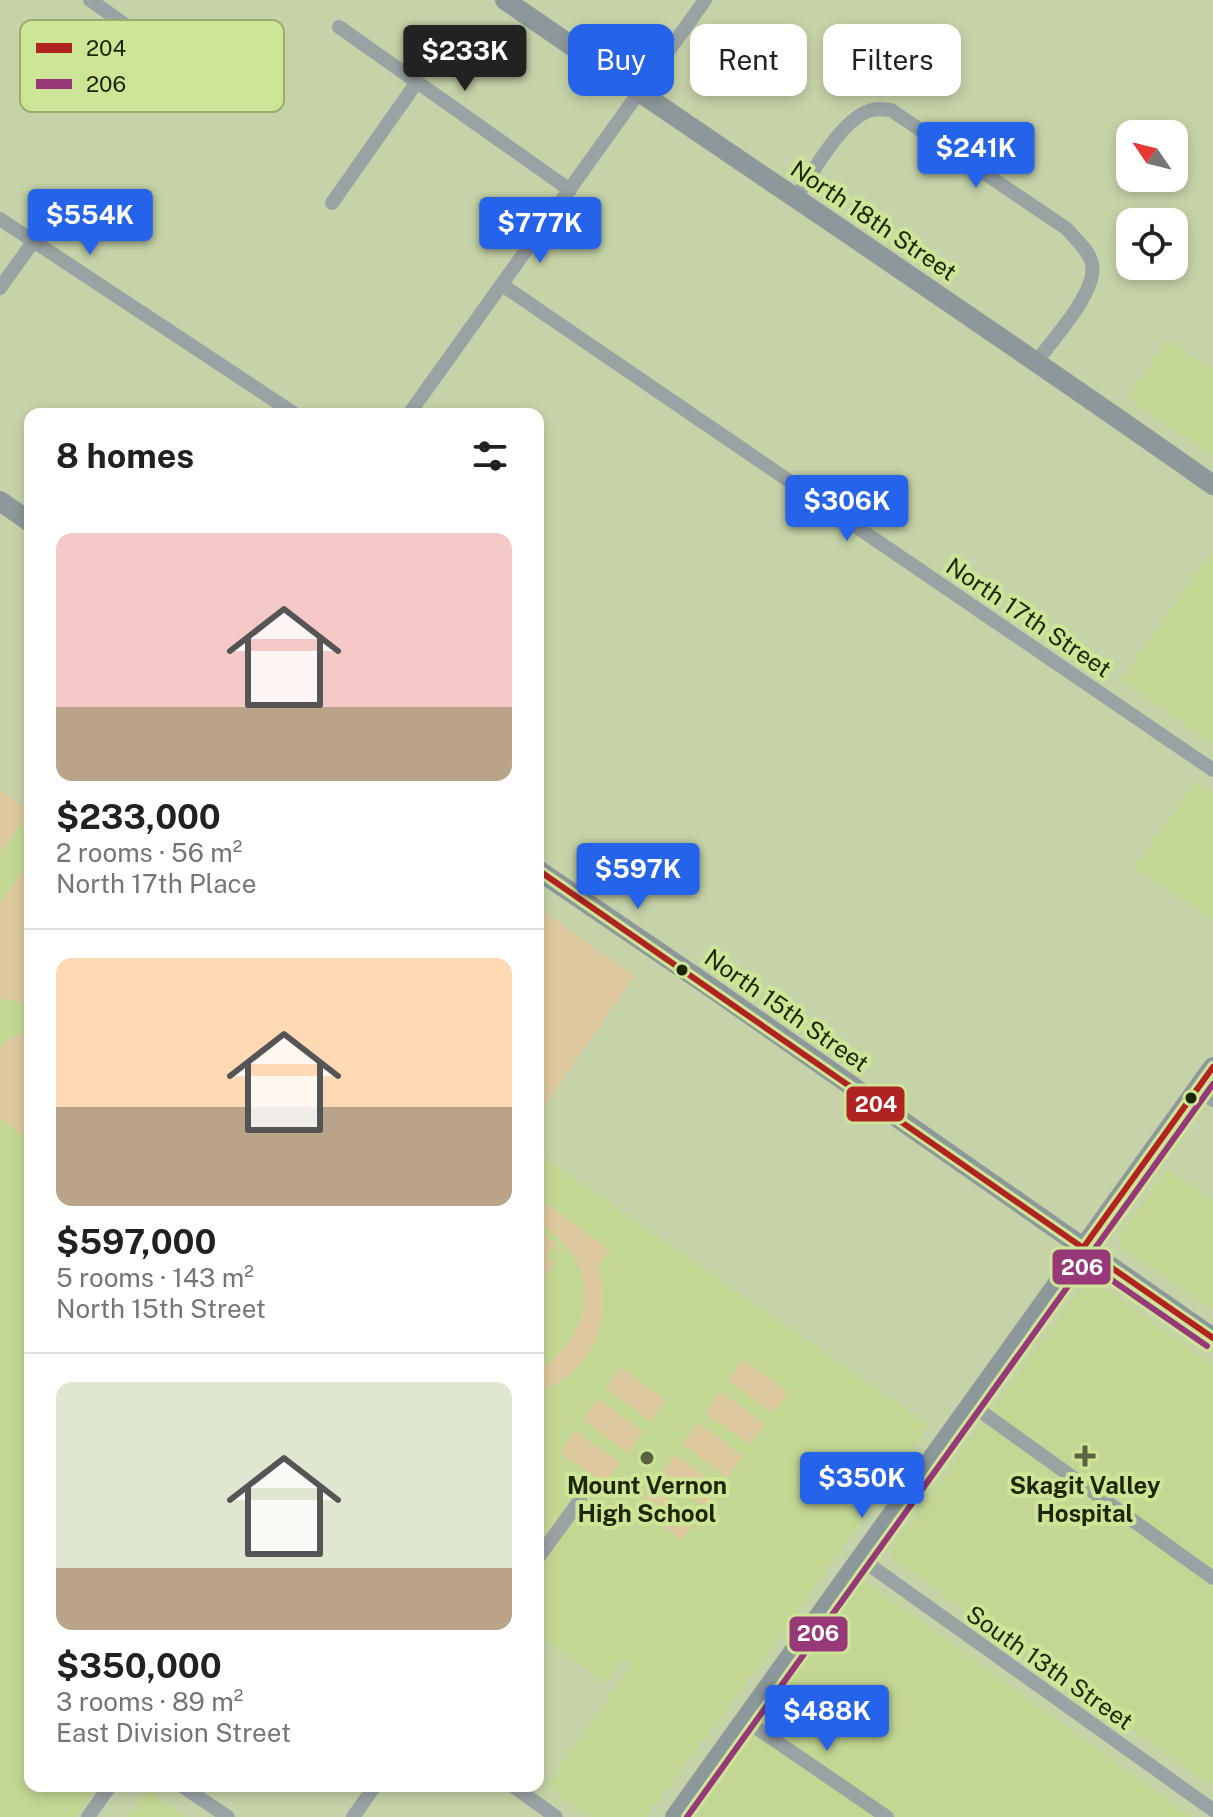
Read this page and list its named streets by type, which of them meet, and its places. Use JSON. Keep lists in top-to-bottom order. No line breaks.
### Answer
{"streets":{"street":["North 18th Street","North 17th Street","North 15th Street","South 13th Street"]},"places":{"health":["Skagit Valley Hospital"],"other":["Mount Vernon High School"]},"lines":["transit line 204","transit line 206"],"legend":["204","206"],"north":"top left","page":{"chip":["Buy","Rent","Filters"],"price":["$233K","$241K","$554K","$777K","$306K","$597K","$350K","$488K"],"heading":"8 homes","list":[{"name":"$233,000","note":"2 rooms · 56 m² · North 17th Place"},{"name":"$597,000","note":"5 rooms · 143 m² · North 15th Street"},{"name":"$350,000","note":"3 rooms · 89 m² · East Division Street"}]}}
